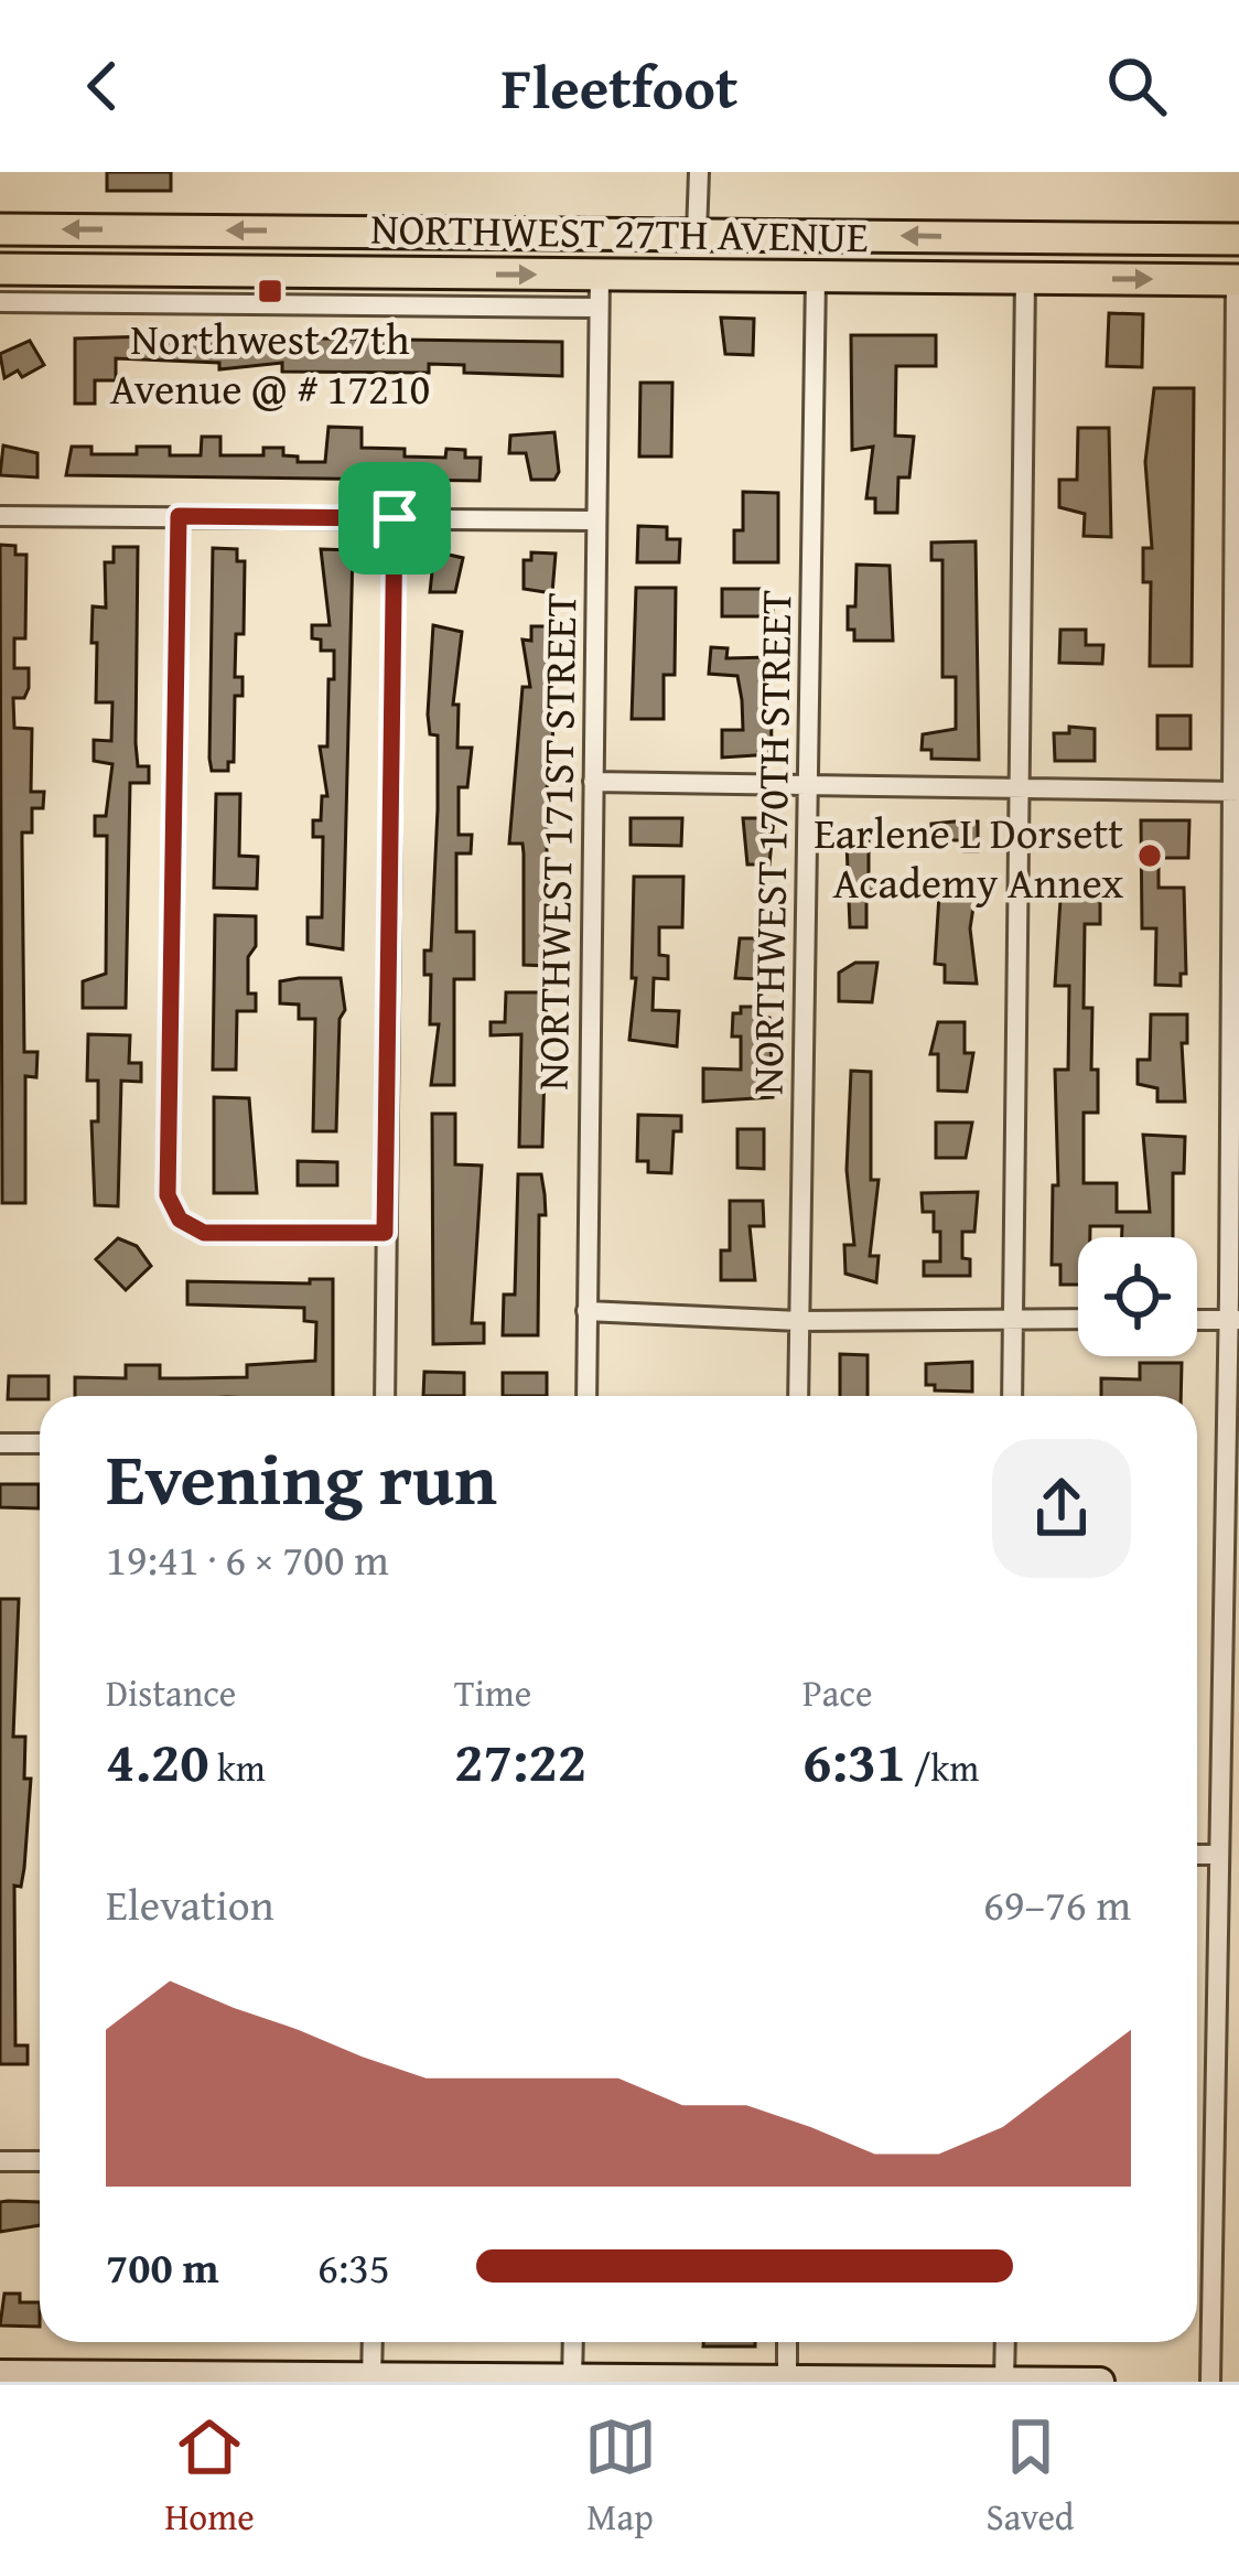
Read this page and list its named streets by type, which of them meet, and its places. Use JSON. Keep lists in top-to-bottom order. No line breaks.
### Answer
{"streets":{"main road":["NORTHWEST 27TH AVENUE"],"street":["NORTHWEST 171ST STREET","NORTHWEST 170TH STREET"]},"crossings":[["NORTHWEST 27TH AVENUE","NORTHWEST 171ST STREET"],["NORTHWEST 27TH AVENUE","NORTHWEST 170TH STREET"]],"places":{"transit":["Northwest 27th Avenue @ # 17210"],"other":["Earlene L Dorsett Academy Annex"]},"page":{"header":"Fleetfoot","heading":["Evening run","19:41 · 6 × 700 m"],"stats":[["Distance","4.20 km"],["Time","27:22"],["Pace","6:31 /km"]],"chart":["Elevation","69–76 m"],"list":[{"name":"700 m","note":"6:35"}],"tabs":["Home","Map","Saved"]}}
